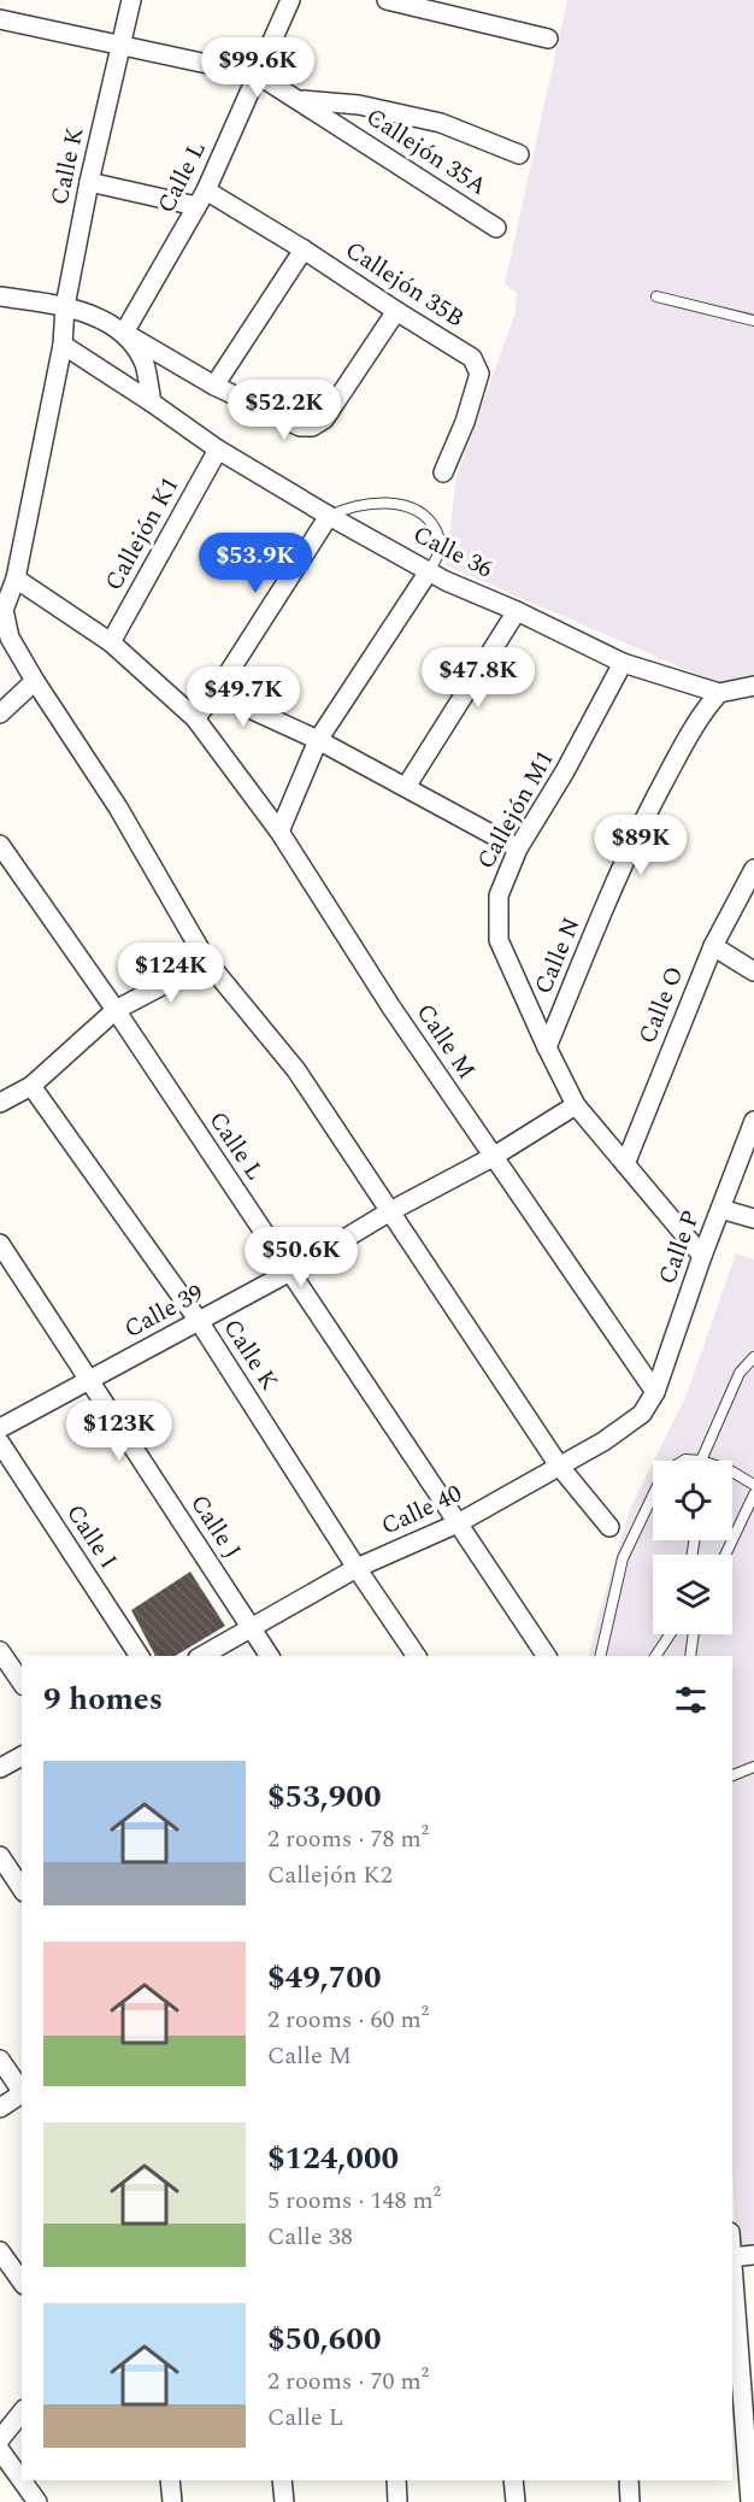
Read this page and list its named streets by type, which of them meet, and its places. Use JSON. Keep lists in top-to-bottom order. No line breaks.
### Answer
{"streets":{"street":["Callejón 35A","Calle K","Calle L","Callejón 35B","Callejón K1","Calle 36","Callejón M1","Calle N","Calle O","Calle M","Calle P","Calle 39","Calle 40","Calle J","Calle I"]},"crossings":[["Callejón 35A","Calle K"],["Callejón 35A","Calle L"],["Calle K","Callejón 35B"],["Calle K","Calle 36"],["Calle K","Calle M"],["Calle K","Calle 39"],["Calle K","Calle 40"],["Calle L","Callejón 35B"],["Calle L","Calle 39"],["Calle L","Calle 40"],["Callejón K1","Calle 36"],["Callejón K1","Calle M"],["Calle 36","Callejón M1"],["Calle 36","Calle N"],["Callejón M1","Calle N"],["Callejón M1","Calle O"],["Callejón M1","Calle P"],["Callejón M1","Calle 39"],["Calle M","Calle P"],["Calle M","Calle 39"],["Calle M","Calle 40"],["Calle P","Calle 40"],["Calle 39","Calle J"],["Calle 40","Calle J"]],"page":{"price":["$99.6K","$52.2K","$53.9K","$47.8K","$49.7K","$89K","$124K","$50.6K","$123K"],"heading":"9 homes","list":[{"name":"$53,900","note":"2 rooms · 78 m² · Callejón K2"},{"name":"$49,700","note":"2 rooms · 60 m² · Calle M"},{"name":"$124,000","note":"5 rooms · 148 m² · Calle 38"},{"name":"$50,600","note":"2 rooms · 70 m² · Calle L"}]}}
